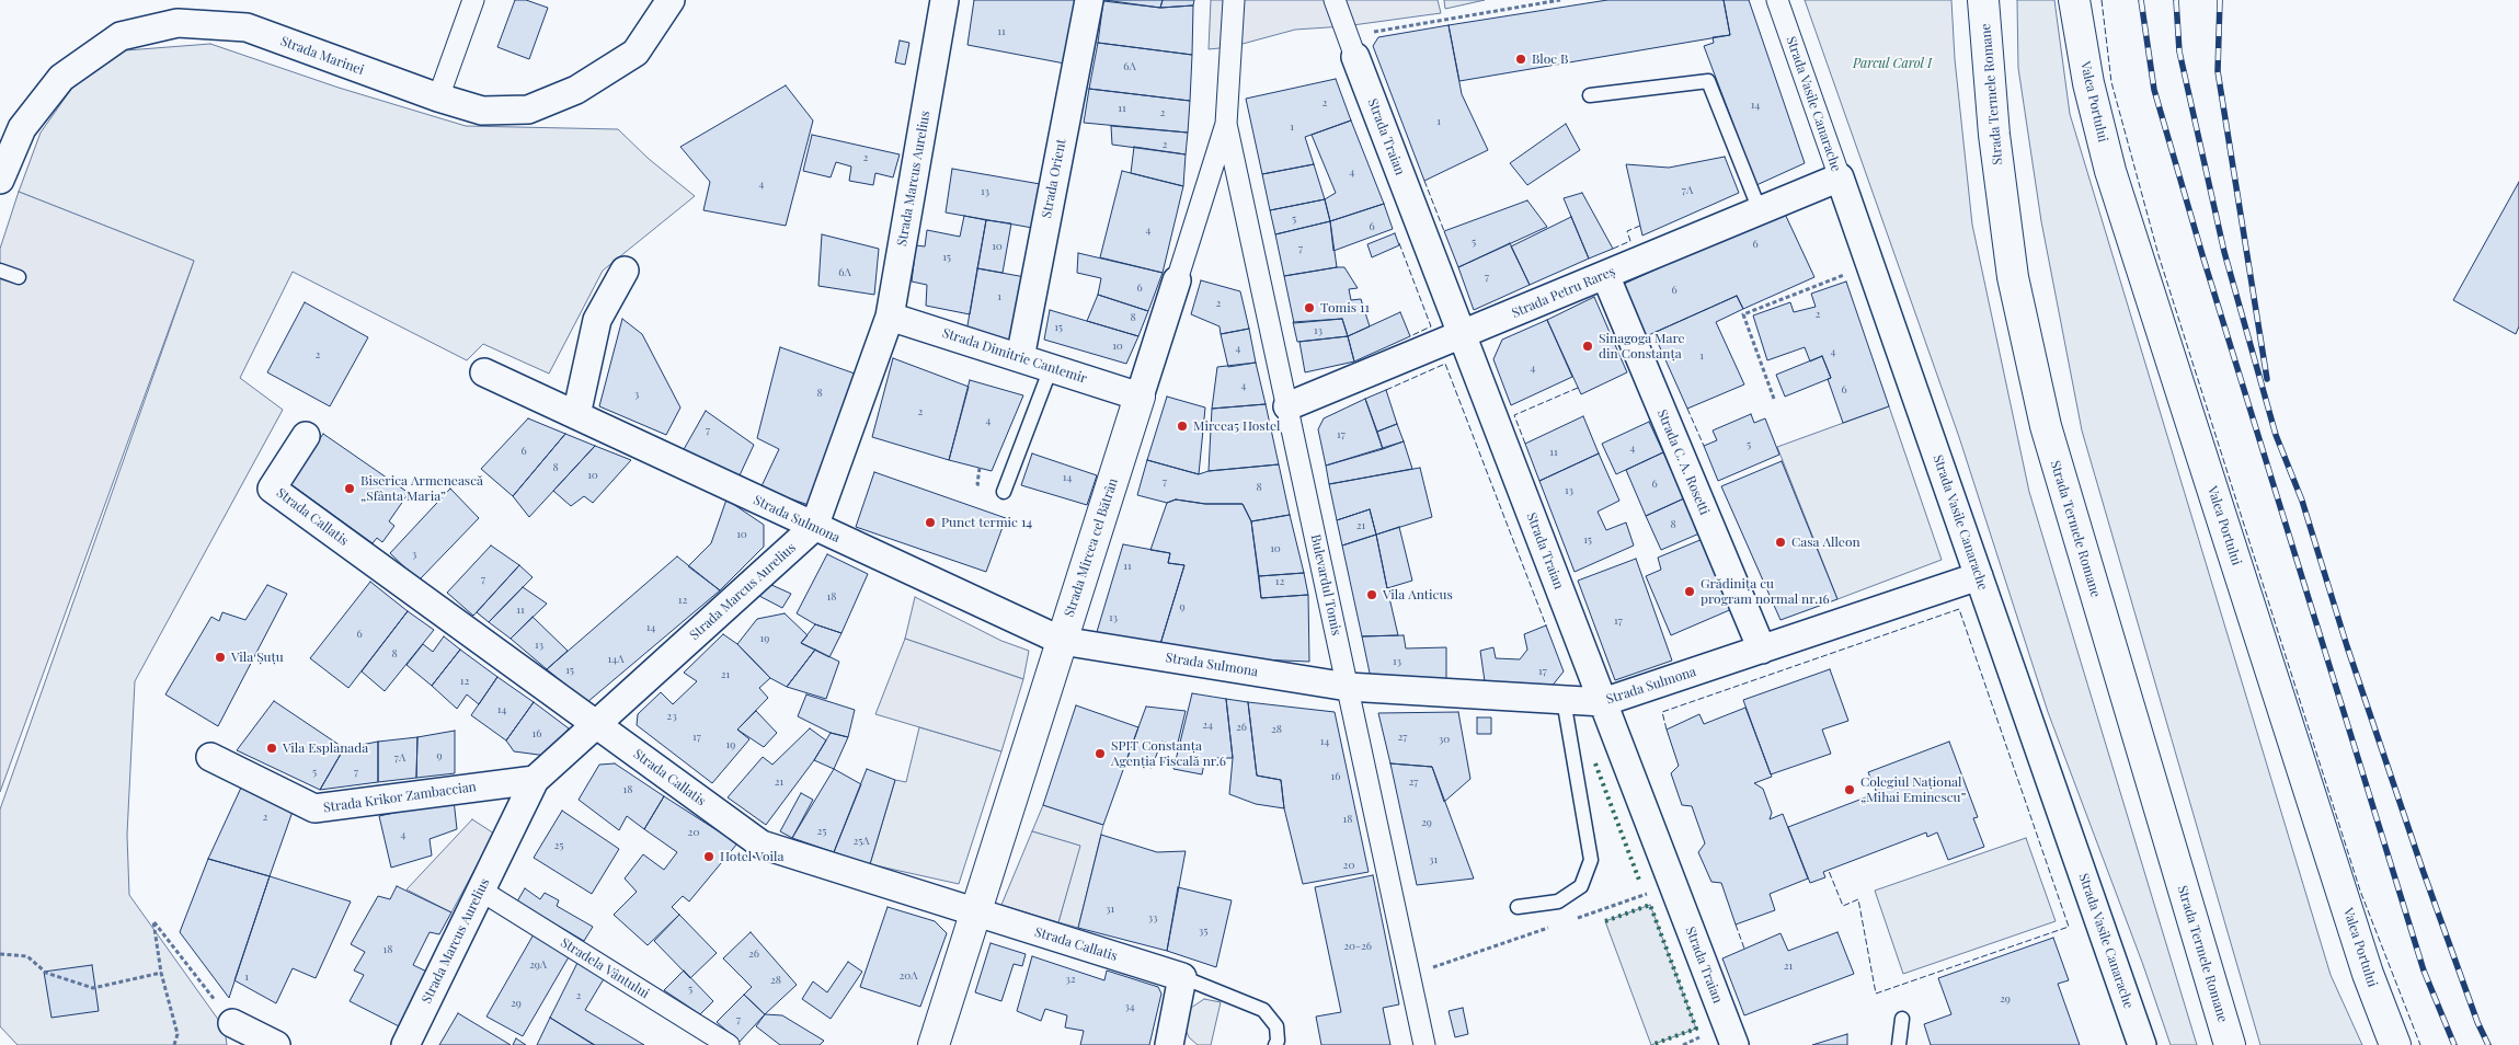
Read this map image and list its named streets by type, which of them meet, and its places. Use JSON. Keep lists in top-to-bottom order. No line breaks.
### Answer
{"streets":{"street":["Strada Marinei","Strada Termele Romane","Valea Portului","Strada Vasile Canarache","Strada Traian","Strada Marcus Aurelius","Strada Orient","Strada Petru Rareș","Strada Dimitrie Cantemir","Strada C. A. Rosetti","Strada Callatis","Strada Sulmona","Strada Mircea cel Bătrân","Bulevardul Tomis","Strada Krikor Zambaccian","Stradela Vântului"]},"crossings":[["Strada Vasile Canarache","Strada Petru Rareș"],["Strada Vasile Canarache","Strada Sulmona"],["Strada Traian","Strada Petru Rareș"],["Strada Traian","Strada Sulmona"],["Strada Marcus Aurelius","Strada Dimitrie Cantemir"],["Strada Marcus Aurelius","Strada Callatis"],["Strada Marcus Aurelius","Strada Sulmona"],["Strada Marcus Aurelius","Strada Krikor Zambaccian"],["Strada Marcus Aurelius","Stradela Vântului"],["Strada Orient","Strada Dimitrie Cantemir"],["Strada Petru Rareș","Strada C. A. Rosetti"],["Strada Petru Rareș","Bulevardul Tomis"],["Strada Dimitrie Cantemir","Strada Mircea cel Bătrân"],["Strada C. A. Rosetti","Strada Sulmona"],["Strada Callatis","Strada Mircea cel Bătrân"],["Strada Sulmona","Strada Mircea cel Bătrân"],["Strada Sulmona","Bulevardul Tomis"],["Strada Mircea cel Bătrân","Bulevardul Tomis"]],"parks":["Parcul Carol I"],"places":["Bloc B","Tomis 11","Sinagoga Mare din Constanța","Mircea5 Hostel","Biserica Armenească „Sfânta Maria”","Punct termic 14","Casa Alleon","Grădinița cu program normal nr.16","Vila Anticus","Vila Șuțu","Vila Esplanada","SPIT Constanța Agenția Fiscală nr.6","Colegiul Național „Mihai Eminescu”","Hotel Voila"],"house_numbers":["11","6A","2","14","11","2","1","1","2","2","4","4","7A","13","5","6","4","5","6","10","7","15","6A","7","6","6","1","2","2","8","15","13","10","4","4","2","1","4","4","6","8","3","2","4","7","17","5","4","6","11","8","10","14","7","6","8","13","8","21","10","15","10","3","11","7","12","18","12","9","11","13","17","14","6","19","13","8","14A","13","15","17","21","12","14","23","24","26","28","16","17","27","30","14","19","9","7A","5","7","16","21","27","18","2","18","29","25","20","4","25A","25","31","20","31","33","35","20-26","18","26","29A","21","20A","1","32","28","5","2","29","29","34","7"]}
